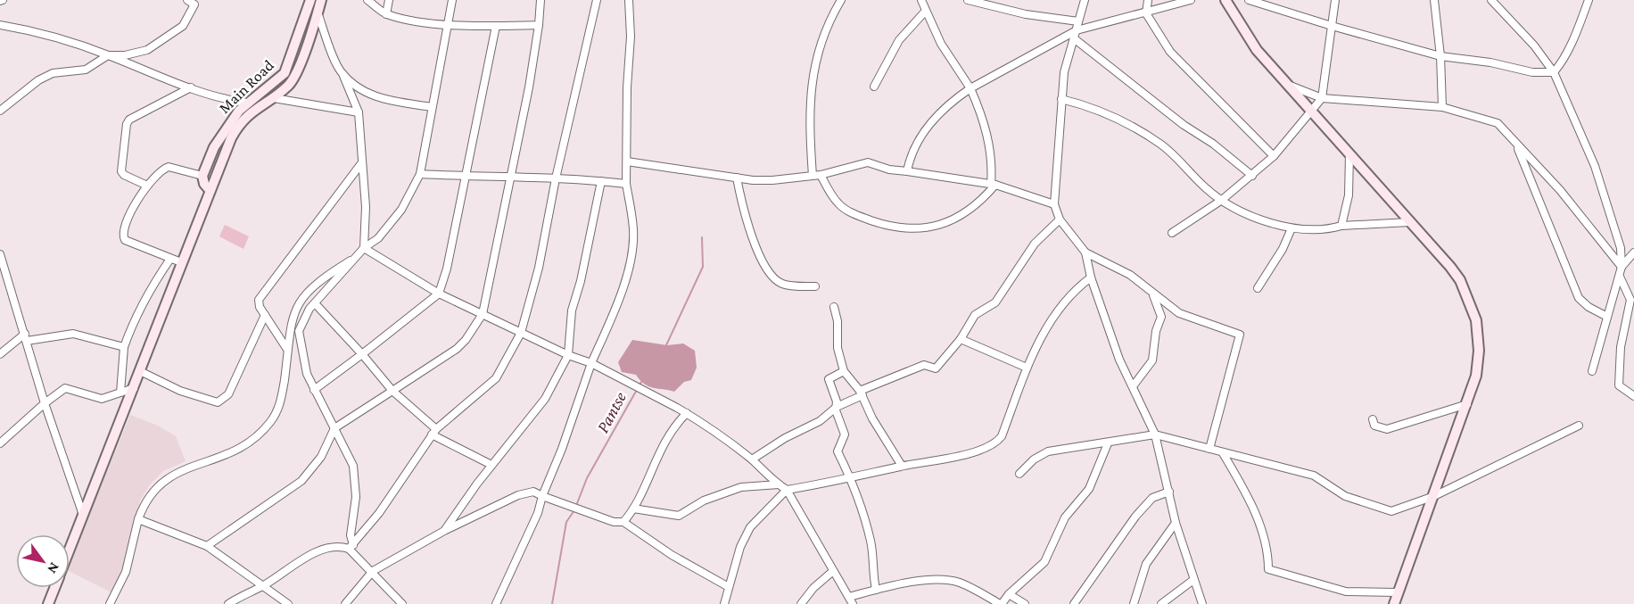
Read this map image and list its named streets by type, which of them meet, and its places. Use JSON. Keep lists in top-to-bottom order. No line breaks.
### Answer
{"streets":{"street":["Main Road"]},"water":["Pantse"],"north":"bottom right"}
